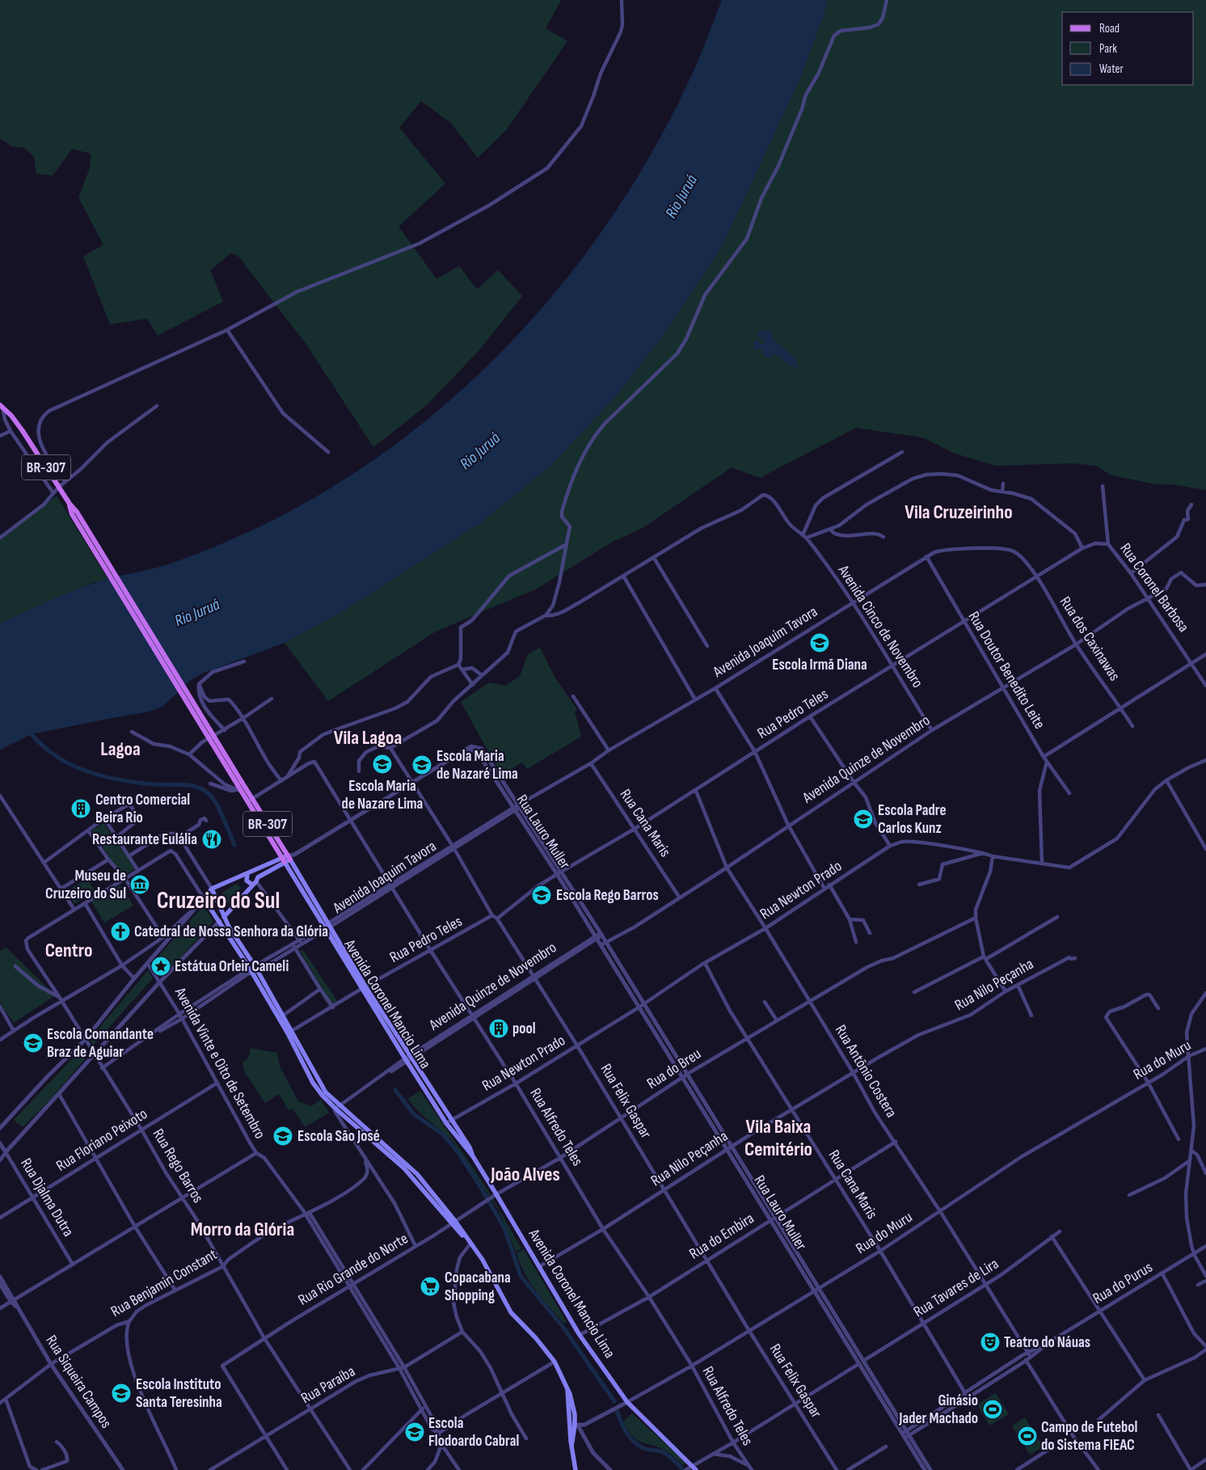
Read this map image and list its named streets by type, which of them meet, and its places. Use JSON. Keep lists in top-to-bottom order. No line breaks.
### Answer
{"streets":{"main road":["BR-307","Avenida Coronel Mancio Lima"],"street":["Rua Coronel Barbosa","Avenida Cinco de Novembro","Rua dos Caxinawas","Avenida Joaquim Tavora","Rua Doutor Benedito Leite","Rua Pedro Teles","Avenida Quinze de Novembro","Rua Cana Maris","Rua Lauro Muller","Rua Newton Prado","Rua Nilo Peçanha","Rua do Muru","Avenida Vinte e Oito de Setembro","Rua do Breu","Rua Antônio Costera","Rua Felix Gaspar","Rua Alfredo Teles","Rua Floriano Peixoto","Rua Rego Barros","Rua Djalma Dutra","Rua do Embira","Rua Rio Grande do Norte","Rua Benjamin Constant","Rua do Purus","Rua Tavares de Lira","Rua Siqueira Campos","Rua Paraíba"]},"crossings":[["BR-307","Avenida Coronel Mancio Lima"],["Rua Coronel Barbosa","Rua Pedro Teles"],["Rua Coronel Barbosa","Avenida Quinze de Novembro"],["Avenida Cinco de Novembro","Avenida Joaquim Tavora"],["Avenida Cinco de Novembro","Rua Pedro Teles"],["Avenida Cinco de Novembro","Avenida Quinze de Novembro"],["Rua dos Caxinawas","Avenida Joaquim Tavora"],["Rua dos Caxinawas","Rua Pedro Teles"],["Rua dos Caxinawas","Avenida Quinze de Novembro"],["Avenida Joaquim Tavora","Rua Doutor Benedito Leite"],["Avenida Joaquim Tavora","Rua Cana Maris"],["Avenida Joaquim Tavora","Rua Lauro Muller"],["Avenida Joaquim Tavora","Avenida Coronel Mancio Lima"],["Avenida Joaquim Tavora","Rua Felix Gaspar"],["Avenida Joaquim Tavora","Rua Alfredo Teles"],["Rua Doutor Benedito Leite","Rua Pedro Teles"],["Rua Doutor Benedito Leite","Avenida Quinze de Novembro"],["Rua Pedro Teles","Rua Cana Maris"],["Rua Pedro Teles","Rua Lauro Muller"],["Rua Pedro Teles","Avenida Coronel Mancio Lima"],["Rua Pedro Teles","Rua Antônio Costera"],["Rua Pedro Teles","Rua Felix Gaspar"],["Rua Pedro Teles","Rua Alfredo Teles"],["Avenida Quinze de Novembro","Rua Cana Maris"],["Avenida Quinze de Novembro","Rua Lauro Muller"],["Avenida Quinze de Novembro","Avenida Coronel Mancio Lima"],["Avenida Quinze de Novembro","Rua Antônio Costera"],["Avenida Quinze de Novembro","Rua Felix Gaspar"],["Avenida Quinze de Novembro","Rua Alfredo Teles"],["Rua Cana Maris","Rua Newton Prado"],["Rua Cana Maris","Rua Nilo Peçanha"],["Rua Cana Maris","Rua do Muru"],["Rua Cana Maris","Rua do Breu"],["Rua Cana Maris","Rua do Embira"],["Rua Cana Maris","Rua do Purus"],["Rua Cana Maris","Rua Tavares de Lira"],["Rua Lauro Muller","Rua Newton Prado"],["Rua Lauro Muller","Rua Nilo Peçanha"],["Rua Lauro Muller","Rua do Muru"],["Rua Lauro Muller","Rua do Breu"],["Rua Lauro Muller","Rua do Embira"],["Rua Lauro Muller","Rua do Purus"],["Rua Lauro Muller","Rua Tavares de Lira"],["Rua Newton Prado","Avenida Coronel Mancio Lima"],["Rua Newton Prado","Rua Antônio Costera"],["Rua Newton Prado","Rua Felix Gaspar"],["Rua Newton Prado","Rua Alfredo Teles"],["Rua Nilo Peçanha","Avenida Coronel Mancio Lima"],["Rua Nilo Peçanha","Rua Antônio Costera"],["Rua Nilo Peçanha","Rua Felix Gaspar"],["Rua Nilo Peçanha","Rua Alfredo Teles"],["Avenida Coronel Mancio Lima","Rua do Muru"],["Avenida Coronel Mancio Lima","Rua do Breu"],["Avenida Coronel Mancio Lima","Rua do Embira"],["Avenida Coronel Mancio Lima","Rua Rio Grande do Norte"],["Rua do Muru","Rua Antônio Costera"],["Rua do Muru","Rua Felix Gaspar"],["Rua do Muru","Rua Alfredo Teles"],["Avenida Vinte e Oito de Setembro","Rua Floriano Peixoto"],["Avenida Vinte e Oito de Setembro","Rua Rio Grande do Norte"],["Avenida Vinte e Oito de Setembro","Rua Benjamin Constant"],["Avenida Vinte e Oito de Setembro","Rua Paraíba"],["Rua do Breu","Rua Antônio Costera"],["Rua do Breu","Rua Felix Gaspar"],["Rua do Breu","Rua Alfredo Teles"],["Rua do Breu","Rua Rio Grande do Norte"],["Rua Antônio Costera","Rua do Embira"],["Rua Antônio Costera","Rua do Purus"],["Rua Antônio Costera","Rua Tavares de Lira"],["Rua Felix Gaspar","Rua do Embira"],["Rua Alfredo Teles","Rua do Embira"],["Rua Floriano Peixoto","Rua Rego Barros"],["Rua Floriano Peixoto","Rua Djalma Dutra"],["Rua Rego Barros","Rua Rio Grande do Norte"],["Rua Rego Barros","Rua Benjamin Constant"],["Rua Rego Barros","Rua Paraíba"],["Rua Rio Grande do Norte","Rua Paraíba"],["Rua Benjamin Constant","Rua Siqueira Campos"]],"districts":["Vila Cruzeirinho","Vila Lagoa","Lagoa","Cruzeiro do Sul","Centro","Vila Baixa Cemitério","João Alves","Morro da Glória"],"water":["Rio Juruá"],"places":{"school or university":["Escola Irmã Diana","Escola Maria de Nazare Lima","Escola Maria de Nazaré Lima","Escola Padre Carlos Kunz","Escola Rego Barros","Escola Comandante Braz de Aguiar","Escola São José","Escola Instituto Santa Teresinha","Escola Flodoardo Cabral"],"building":["Centro Comercial Beira Rio","pool"],"restaurant":["Restaurante Eulália"],"museum":["Museu de Cruzeiro do Sul"],"church":["Catedral de Nossa Senhora da Glória"],"place":["Estátua Orleir Cameli"],"supermarket":["Copacabana Shopping"],"theatre":["Teatro do Náuas"],"sports":["Ginásio Jader Machado","Campo de Futebol do Sistema FIEAC"]},"legend":["Road","Park","Water"]}
